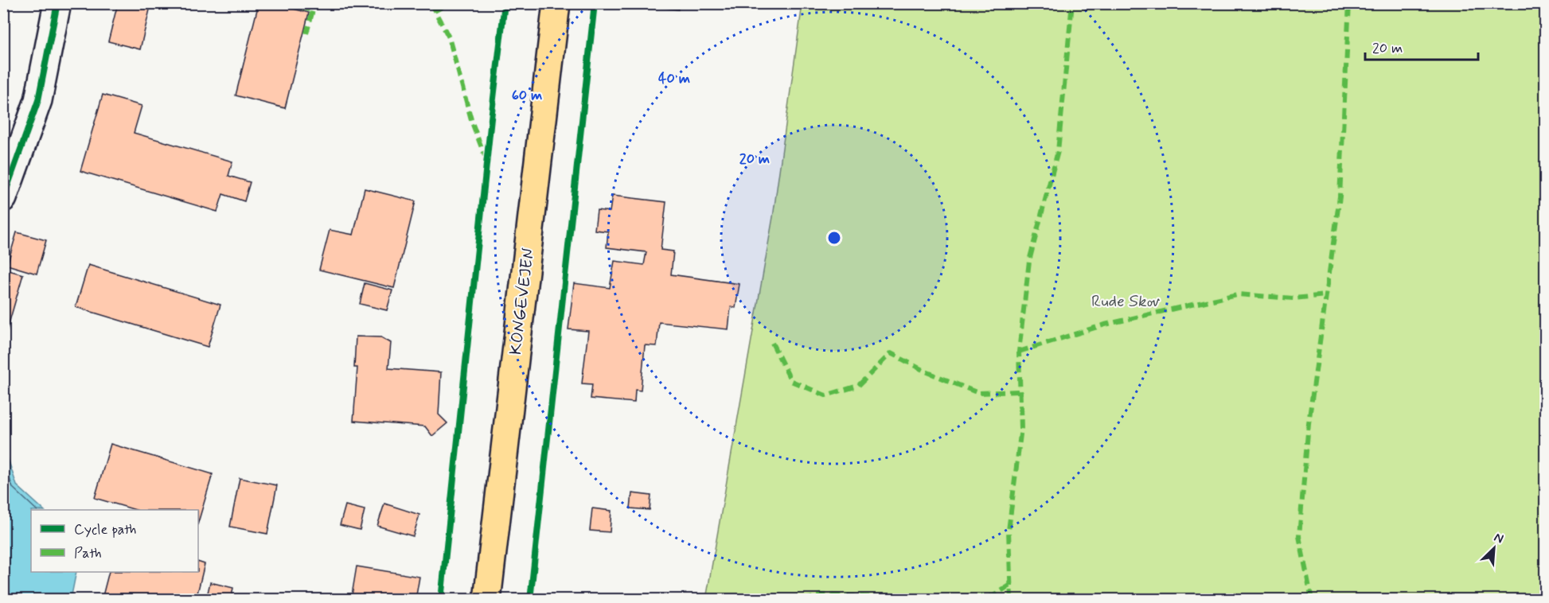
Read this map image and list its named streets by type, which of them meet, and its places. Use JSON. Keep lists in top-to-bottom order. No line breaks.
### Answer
{"streets":{"main road":["KONGEVEJEN"]},"parks":["Rude Skov"],"legend":["Cycle path","Path"],"scale_bar":"20 m","north":"top right","rings":["40 m","60 m","20 m"]}
